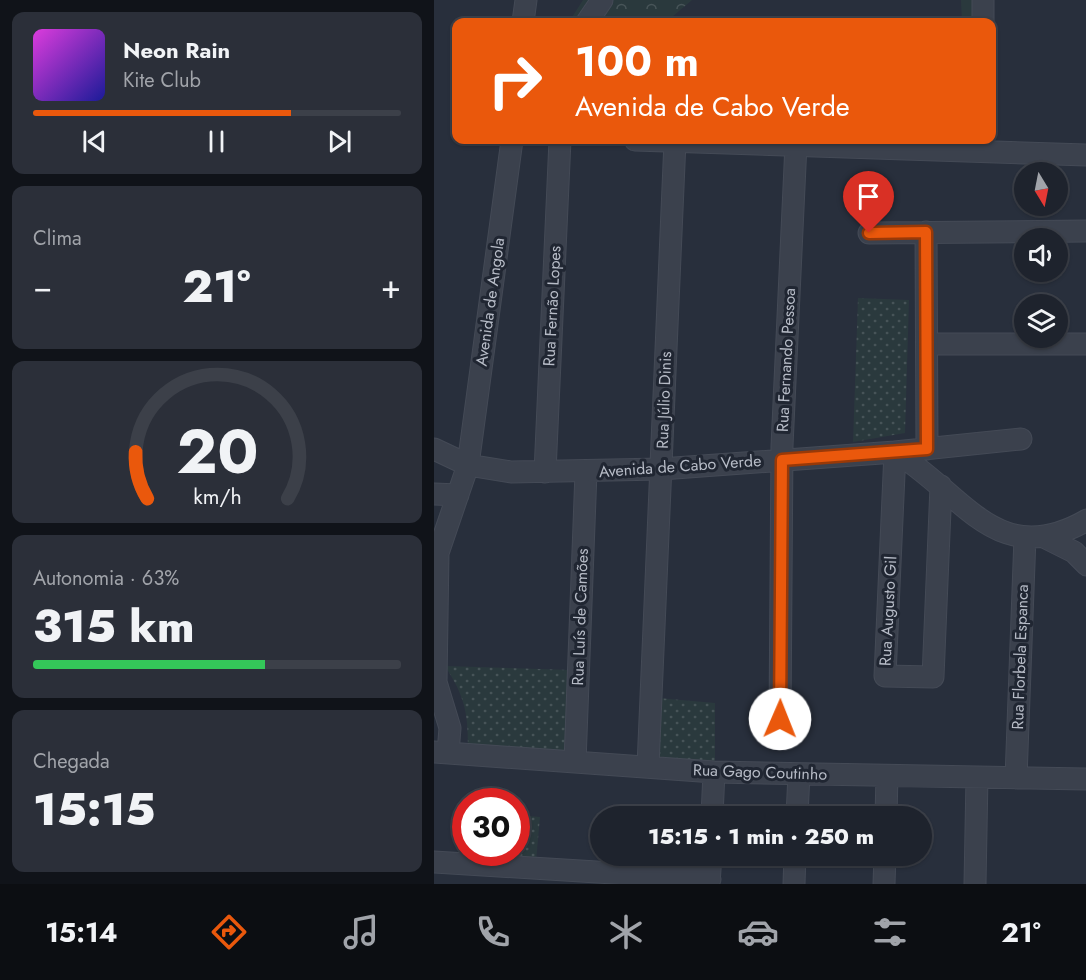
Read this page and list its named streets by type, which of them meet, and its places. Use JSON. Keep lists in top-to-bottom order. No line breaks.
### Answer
{"streets":{"street":["Avenida de Angola","Rua Fernão Lopes","Rua Fernando Pessoa","Rua Júlio Dinis","Avenida de Cabo Verde","Rua Augusto Gil","Rua Luís de Camões","Rua Florbela Espanca","Rua Gago Coutinho"]},"crossings":[["Avenida de Angola","Avenida de Cabo Verde"],["Avenida de Angola","Rua Gago Coutinho"],["Rua Fernão Lopes","Avenida de Cabo Verde"],["Rua Fernando Pessoa","Avenida de Cabo Verde"],["Rua Júlio Dinis","Avenida de Cabo Verde"],["Rua Júlio Dinis","Rua Gago Coutinho"],["Avenida de Cabo Verde","Rua Augusto Gil"],["Avenida de Cabo Verde","Rua Luís de Camões"],["Rua Luís de Camões","Rua Gago Coutinho"],["Rua Florbela Espanca","Rua Gago Coutinho"]],"north":"bottom","page":{"turn":["100 m","Avenida de Cabo Verde"],"song":["Neon Rain","Kite Club"],"tile":["Clima",["Autonomia · 63%","315 km"],["Chegada","15:15"]],"heat":["−","21°","+"],"limit":"30","trip":"15:15 · 1 min · 250 m","tabs":["15:14","21°"],"gauge":["20","km/h"]}}
